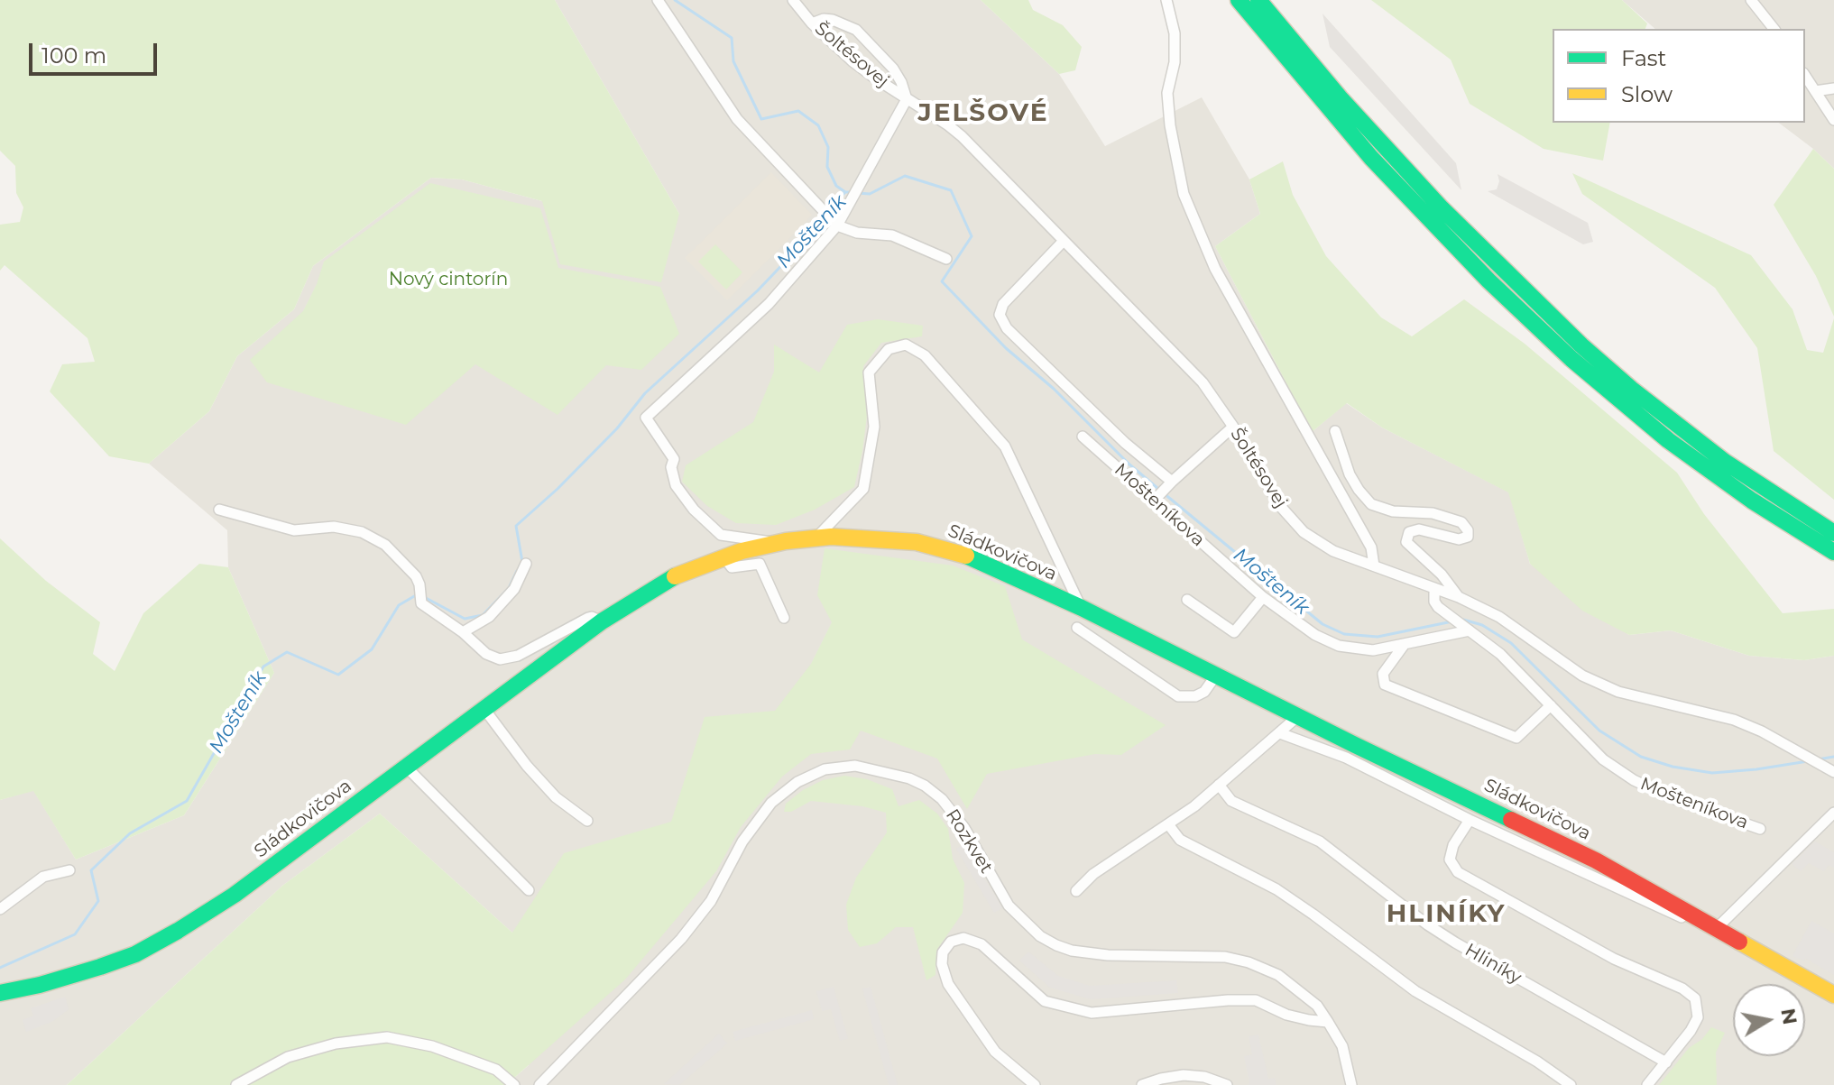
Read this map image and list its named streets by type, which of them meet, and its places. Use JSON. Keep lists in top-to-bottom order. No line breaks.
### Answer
{"streets":{"main road":["Sládkovičova"],"street":["Šoltésovej","Mošteníkova","Rozkvet","Hliníky"]},"crossings":[["Šoltésovej","Mošteníkova"]],"districts":["JELŠOVÉ","HLINÍKY"],"water":["Mošteník"],"parks":["Nový cintorín"],"legend":["Fast","Slow"],"scale_bar":"100 m","north":"right"}
